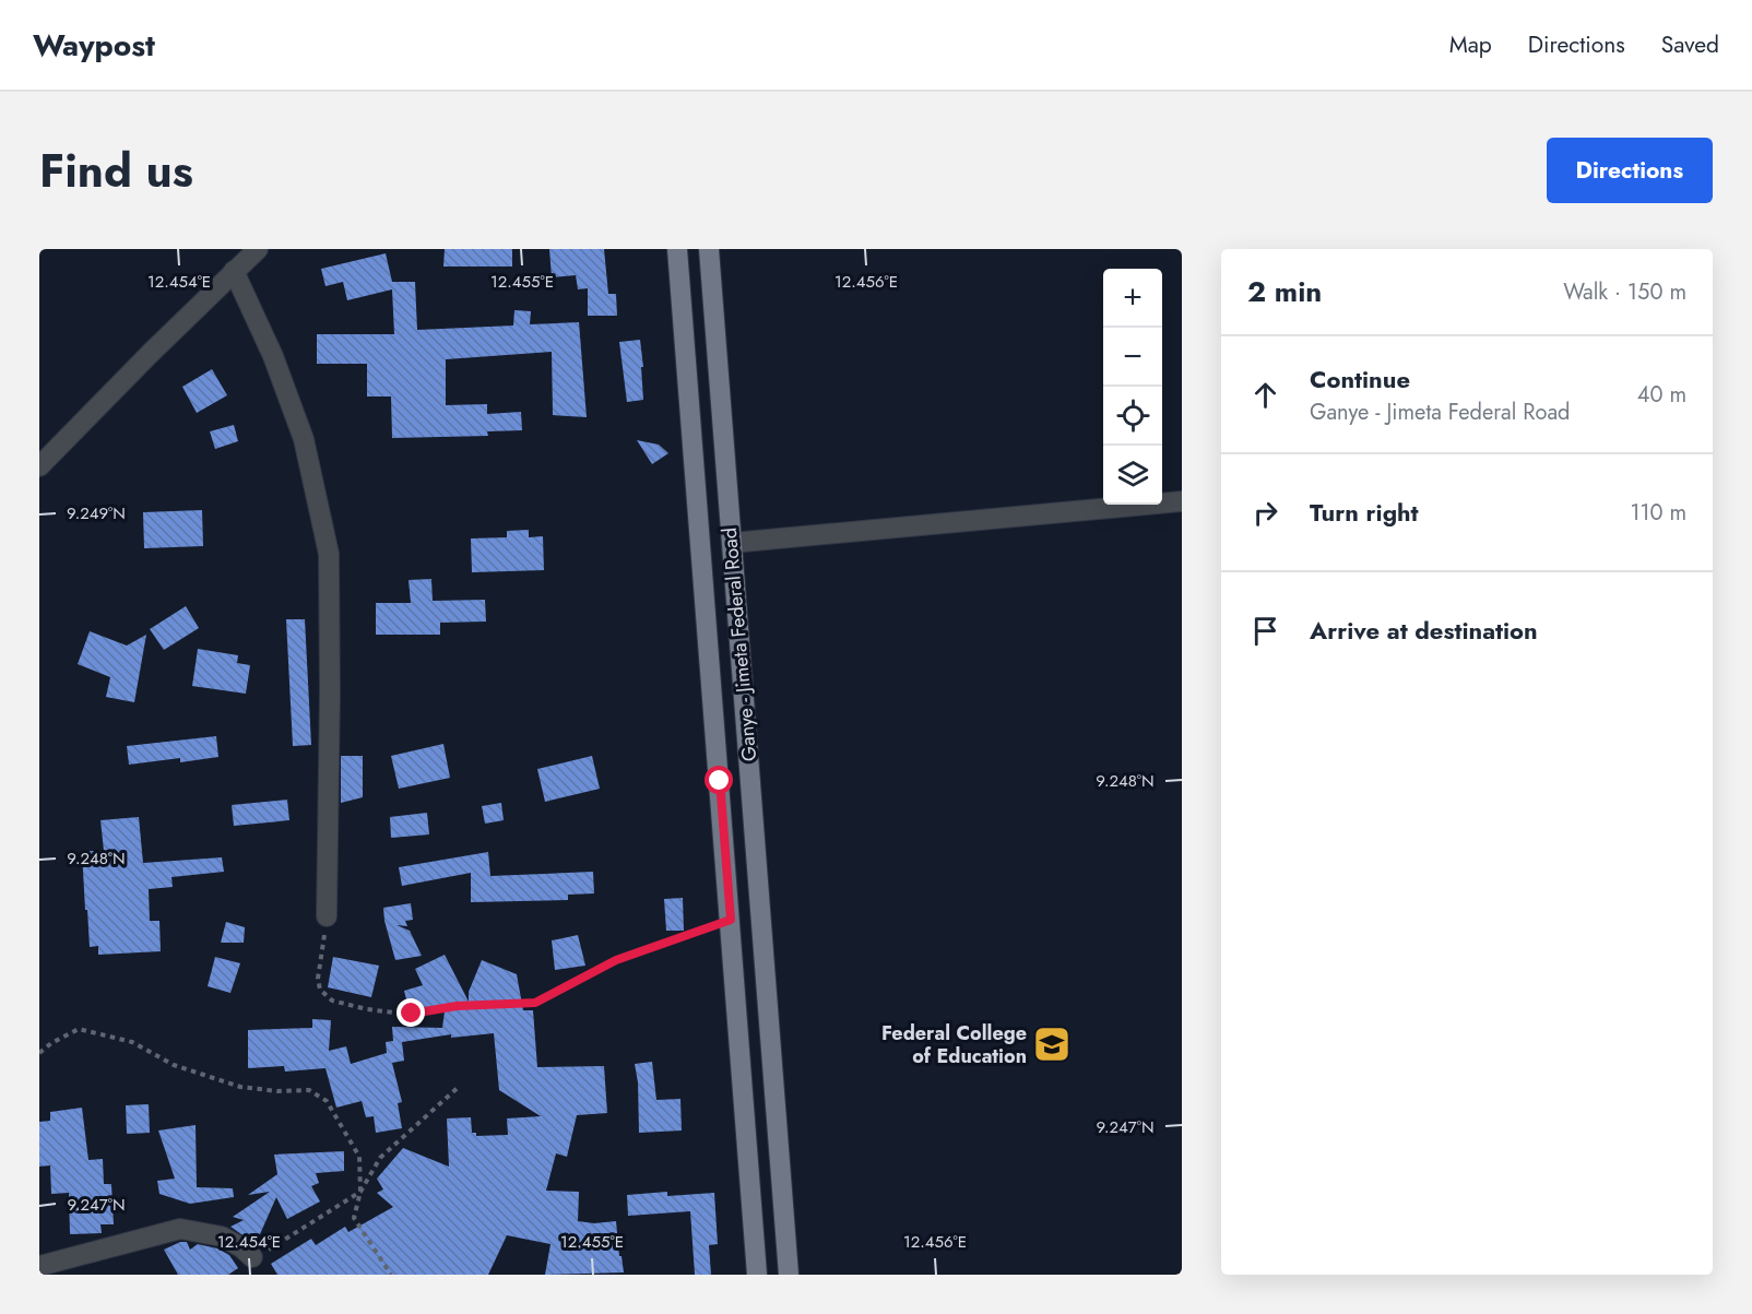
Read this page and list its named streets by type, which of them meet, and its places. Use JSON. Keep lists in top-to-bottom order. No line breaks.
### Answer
{"streets":{"main road":["Ganye - Jimeta Federal Road"]},"places":{"school or university":["Federal College of Education"]},"page":{"header":"Waypost","nav":["Map","Directions","Saved"],"title":"Find us","buttons":"Directions","heading":["2 min","Walk · 150 m"],"map_buttons":["+","−"],"list":[["Continue","Ganye - Jimeta Federal Road","40 m"],["Turn right","110 m"],"Arrive at destination"]},"coordinates":["12.454°E","12.455°E","12.456°E","9.249°N","9.248°N","9.247°N"]}
